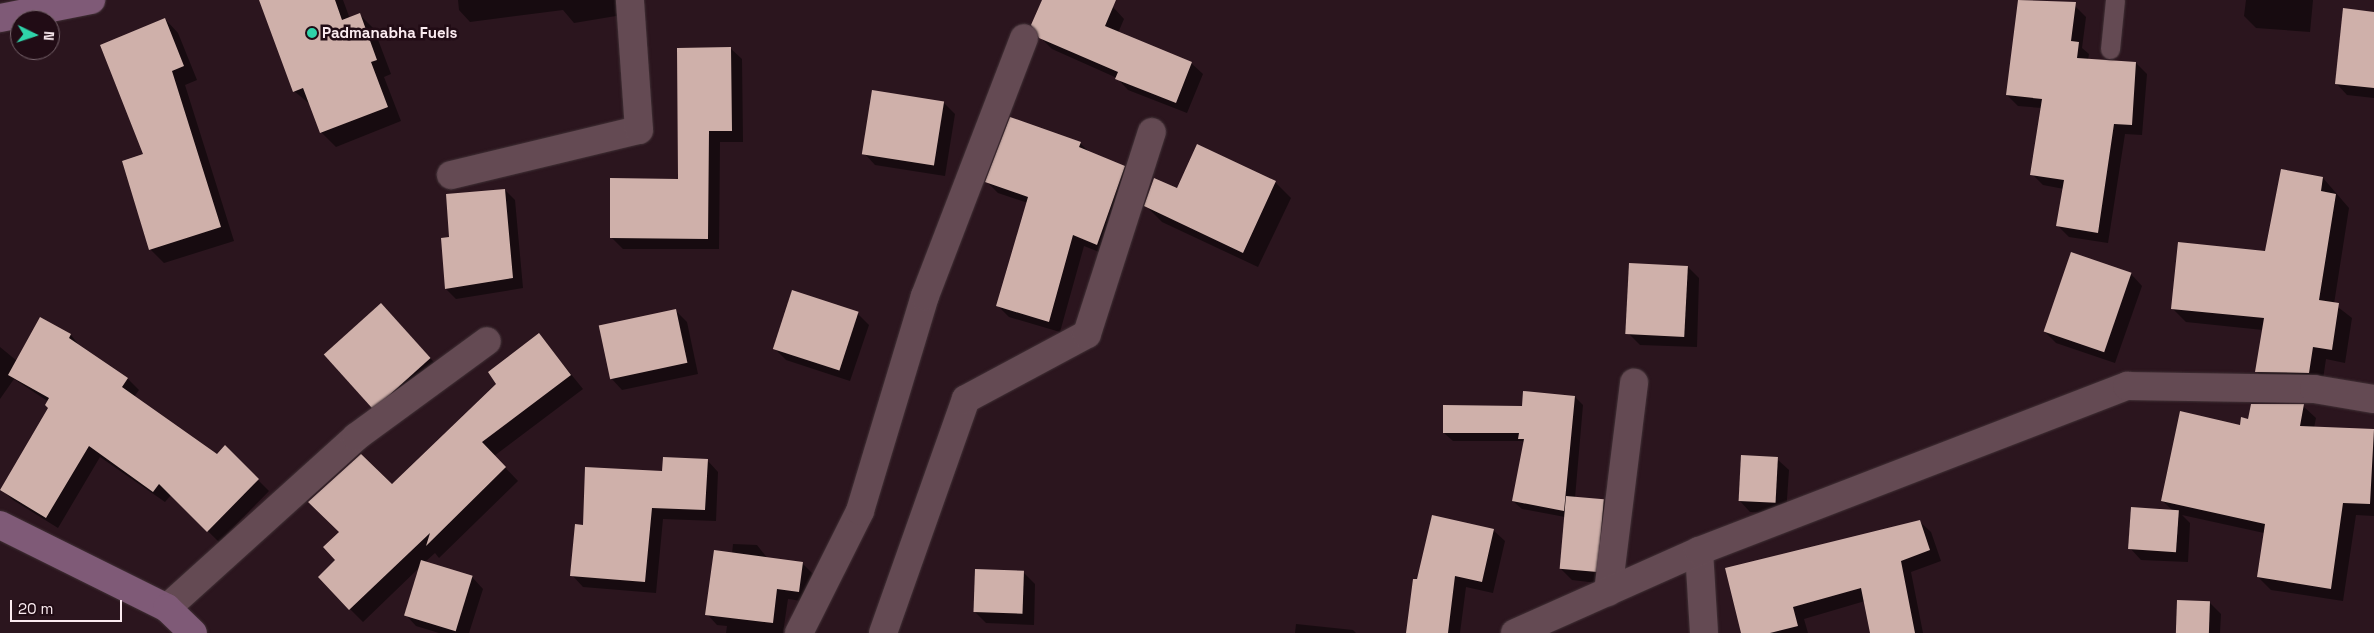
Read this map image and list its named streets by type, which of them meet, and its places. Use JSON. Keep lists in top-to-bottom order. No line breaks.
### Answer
{"places":["Padmanabha Fuels"],"scale_bar":"20 m","north":"right"}
